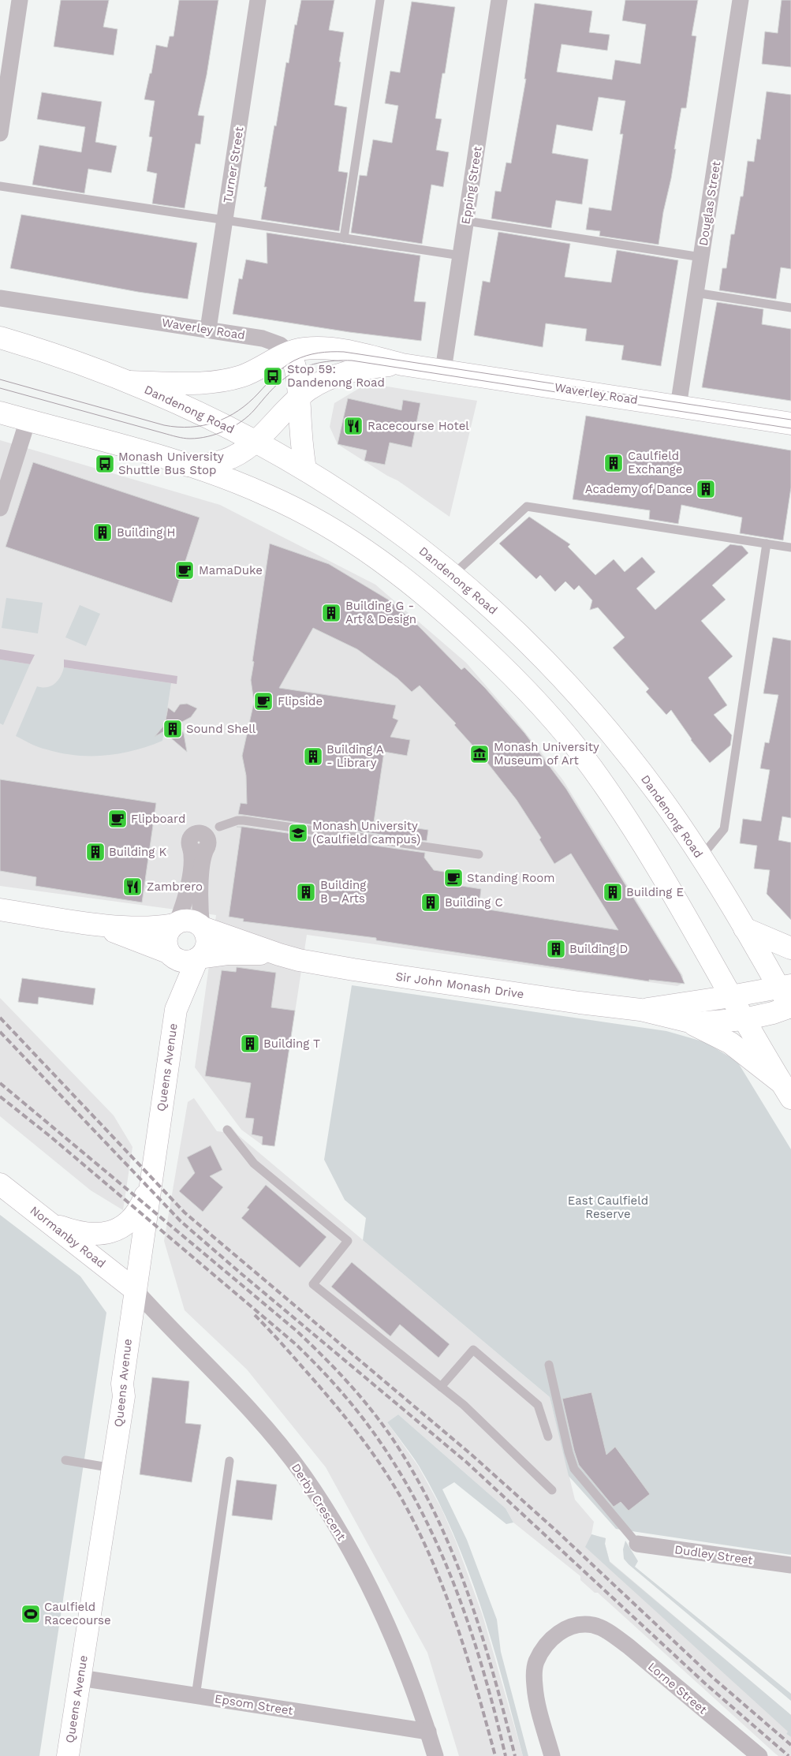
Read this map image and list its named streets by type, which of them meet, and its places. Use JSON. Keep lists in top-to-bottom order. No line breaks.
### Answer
{"streets":{"main road":["Waverley Road","Dandenong Road","Sir John Monash Drive","Queens Avenue","Normanby Road"],"street":["Turner Street","Epping Street","Douglas Street","Derby Crescent","Dudley Street","Lorne Street","Epsom Street"]},"crossings":[["Turner Street","Waverley Road"],["Epping Street","Waverley Road"],["Douglas Street","Waverley Road"],["Waverley Road","Dandenong Road"],["Dandenong Road","Sir John Monash Drive"],["Sir John Monash Drive","Queens Avenue"],["Queens Avenue","Normanby Road"],["Queens Avenue","Derby Crescent"],["Queens Avenue","Epsom Street"],["Normanby Road","Derby Crescent"],["Derby Crescent","Epsom Street"]],"parks":["East Caulfield Reserve"],"places":{"bus stop":["Stop 59: Dandenong Road","Monash University Shuttle Bus Stop"],"restaurant":["Racecourse Hotel","Zambrero"],"building":["Caulfield Exchange","Academy of Dance","Building H","Building G - Art & Design","Sound Shell","Building A - Library","Building K","Building B - Arts","Building E","Building C","Building D","Building T"],"cafe":["MamaDuke","Flipside","Flipboard","Standing Room"],"museum":["Monash University Museum of Art"],"school or university":["Monash University (Caulfield campus)"],"sports":["Caulfield Racecourse"]}}
